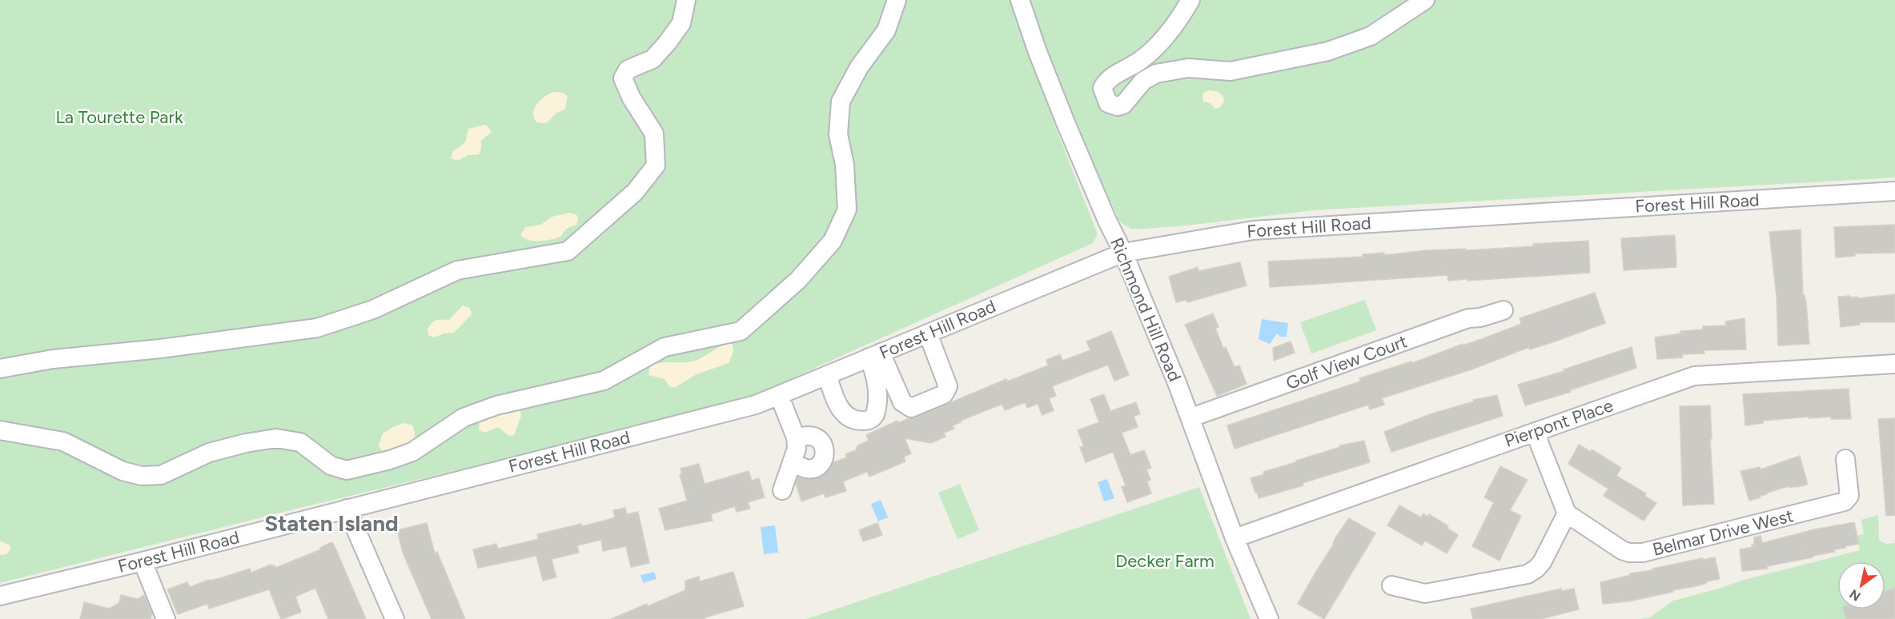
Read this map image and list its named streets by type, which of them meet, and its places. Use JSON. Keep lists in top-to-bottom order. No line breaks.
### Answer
{"streets":{"street":["Forest Hill Road","Richmond Hill Road","Golf View Court","Pierpont Place","Belmar Drive West"]},"crossings":[["Forest Hill Road","Richmond Hill Road"],["Richmond Hill Road","Golf View Court"],["Richmond Hill Road","Pierpont Place"]],"districts":["Staten Island"],"parks":["La Tourette Park","Decker Farm"],"north":"bottom left"}
